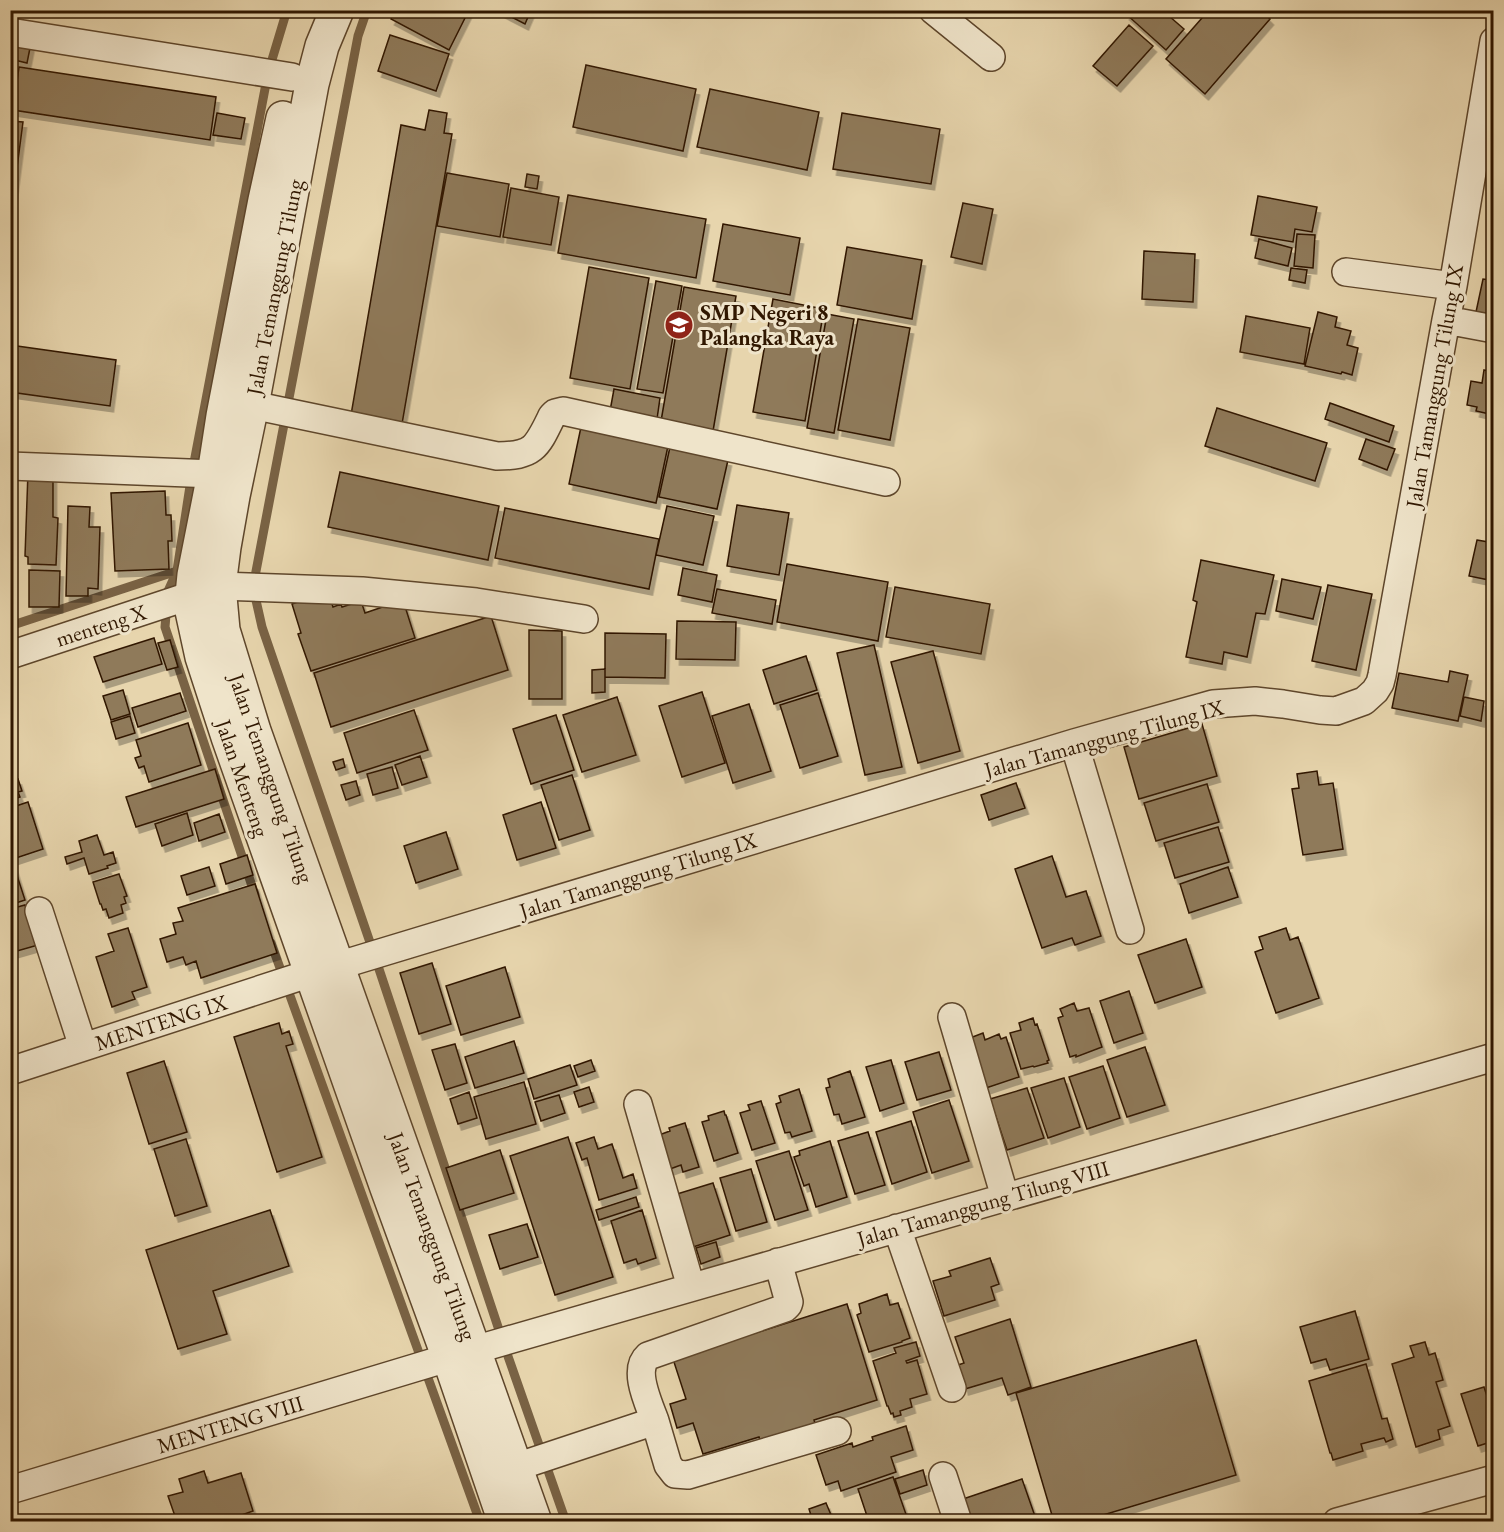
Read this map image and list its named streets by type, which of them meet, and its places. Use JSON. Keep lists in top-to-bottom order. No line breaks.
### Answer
{"streets":{"street":["Jalan Temanggung Tilung","Jalan Tamanggung Tilung IX","menteng X","MENTENG IX","Jalan Tamanggung Tilung VIII","MENTENG VIII"]},"crossings":[["Jalan Temanggung Tilung","Jalan Tamanggung Tilung IX"],["Jalan Temanggung Tilung","menteng X"],["Jalan Temanggung Tilung","MENTENG IX"],["Jalan Temanggung Tilung","Jalan Tamanggung Tilung VIII"],["Jalan Temanggung Tilung","MENTENG VIII"],["Jalan Tamanggung Tilung IX","MENTENG IX"],["Jalan Tamanggung Tilung VIII","MENTENG VIII"]],"places":{"school or university":["SMP Negeri 8 Palangka Raya"]}}
